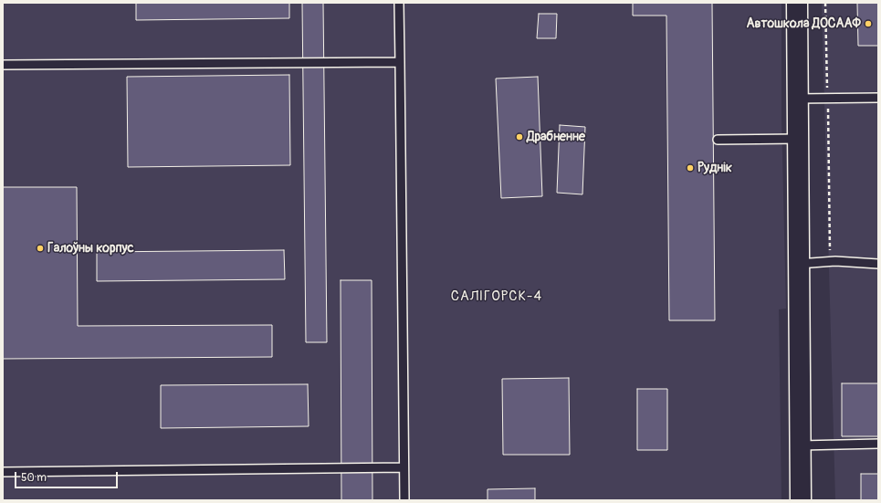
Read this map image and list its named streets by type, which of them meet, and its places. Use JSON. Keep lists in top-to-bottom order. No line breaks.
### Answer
{"districts":["САЛІГОРСК-4"],"places":["Автошкола ДОСААФ","Драбненне","Руднік","Галоўны корпус"],"scale_bar":"50 m"}
